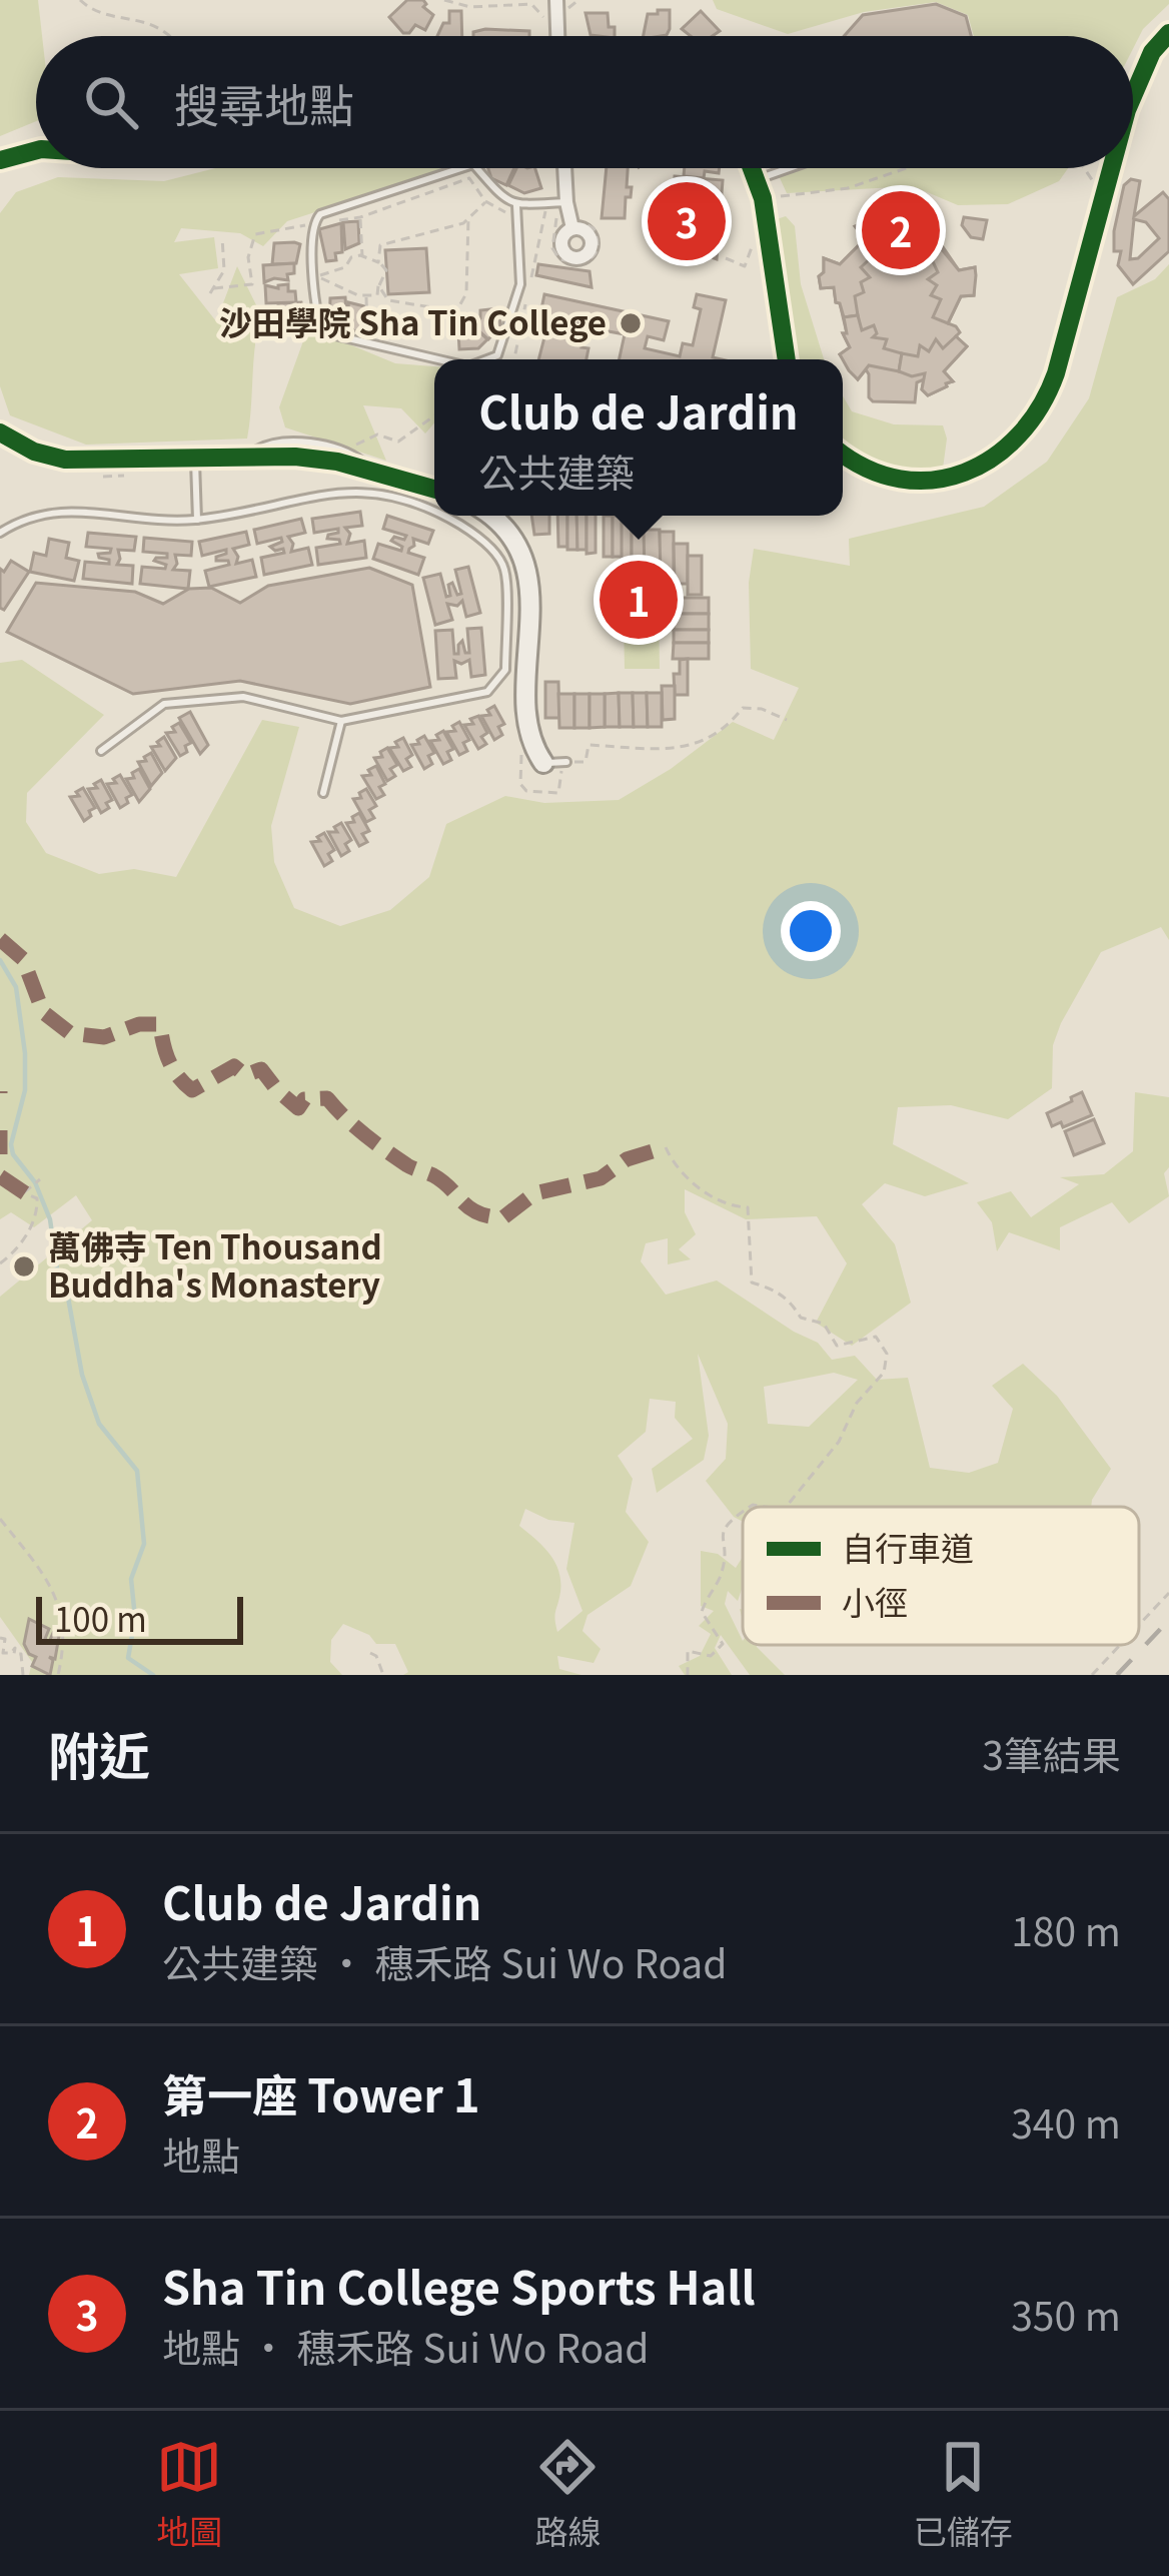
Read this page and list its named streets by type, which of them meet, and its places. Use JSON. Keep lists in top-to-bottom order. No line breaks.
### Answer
{"places":["沙田學院 Sha Tin College","萬佛寺 Ten Thousand Buddha's Monastery"],"legend":["自行車道","小徑"],"scale_bar":"100 m","page":{"search":"搜尋地點","pins":["3","2","1"],"popup":["Club de Jardin","公共建築"],"scale":"100 m","heading":["附近","3筆結果"],"list":[{"mark":"1","name":"Club de Jardin","note":"公共建築 · 穗禾路 Sui Wo Road","value":"180 m"},{"mark":"2","name":"第一座 Tower 1","note":"地點","value":"340 m"},{"mark":"3","name":"Sha Tin College Sports Hall","note":"地點 · 穗禾路 Sui Wo Road","value":"350 m"}],"nav":["地圖","路線","已儲存"]}}
